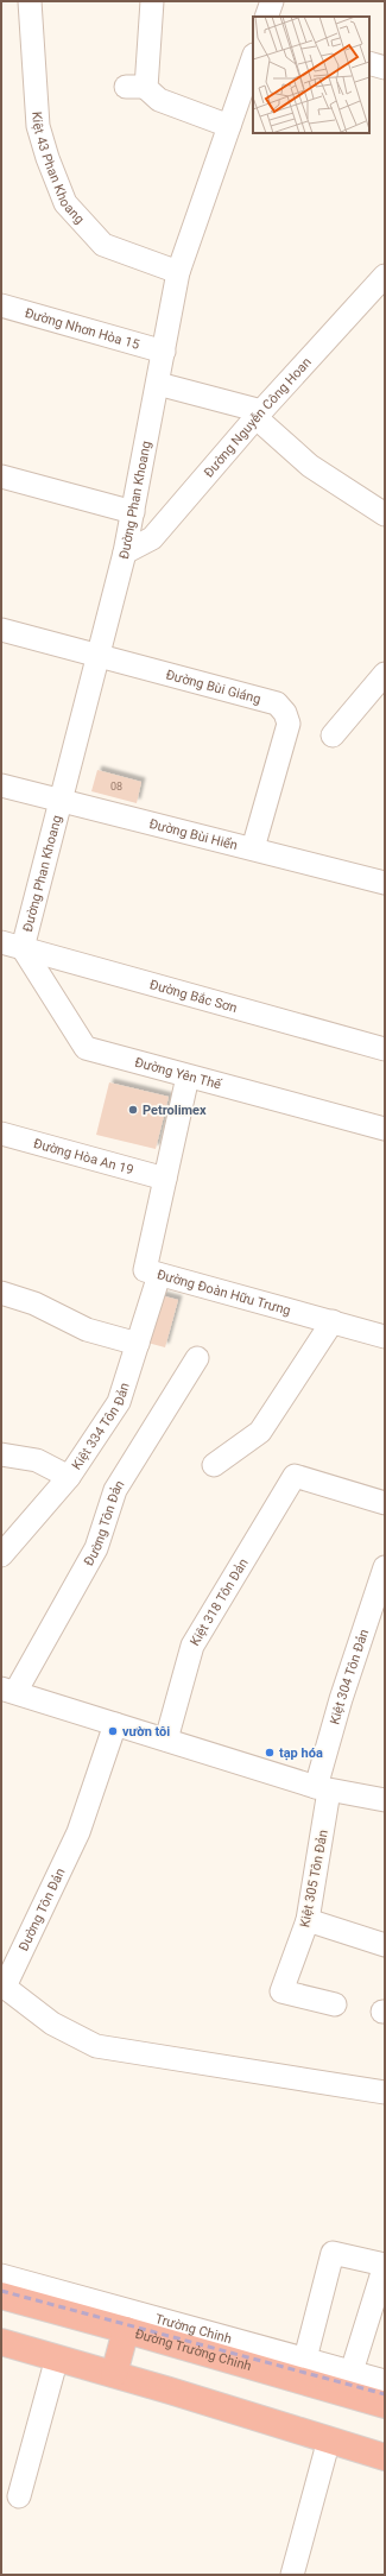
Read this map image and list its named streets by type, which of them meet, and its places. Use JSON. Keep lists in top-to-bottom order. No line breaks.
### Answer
{"streets":{"highway":["Đường Trường Chinh"],"street":["Kiệt 43 Phan Khoang","Đường Nhơn Hòa 15","Đường Nguyễn Công Hoan","Đường Phan Khoang","Đường Bùi Giáng","Đường Bùi Hiển","Đường Bắc Sơn","Đường Yên Thế","Đường Hòa An 19","Đường Đoàn Hữu Trưng","Kiệt 334 Tôn Đản","Đường Tôn Đản","Kiệt 318 Tôn Đản","Kiệt 304 Tôn Đản","Kiệt 305 Tôn Đản","Trường Chinh"]},"crossings":[["Kiệt 43 Phan Khoang","Đường Phan Khoang"],["Đường Nhơn Hòa 15","Đường Phan Khoang"],["Đường Nguyễn Công Hoan","Đường Phan Khoang"],["Đường Phan Khoang","Đường Bùi Giáng"],["Đường Phan Khoang","Đường Bùi Hiển"],["Đường Phan Khoang","Đường Bắc Sơn"],["Đường Phan Khoang","Đường Yên Thế"],["Đường Bùi Giáng","Đường Bùi Hiển"],["Đường Bắc Sơn","Đường Yên Thế"],["Đường Yên Thế","Đường Đoàn Hữu Trưng"],["Đường Hòa An 19","Đường Đoàn Hữu Trưng"],["Đường Đoàn Hữu Trưng","Kiệt 334 Tôn Đản"],["Đường Tôn Đản","Kiệt 318 Tôn Đản"],["Đường Tôn Đản","Kiệt 304 Tôn Đản"],["Đường Tôn Đản","Kiệt 305 Tôn Đản"],["Kiệt 304 Tôn Đản","Kiệt 305 Tôn Đản"]],"places":["Petrolimex","vườn tôi","tạp hóa"],"house_numbers":["08"]}
